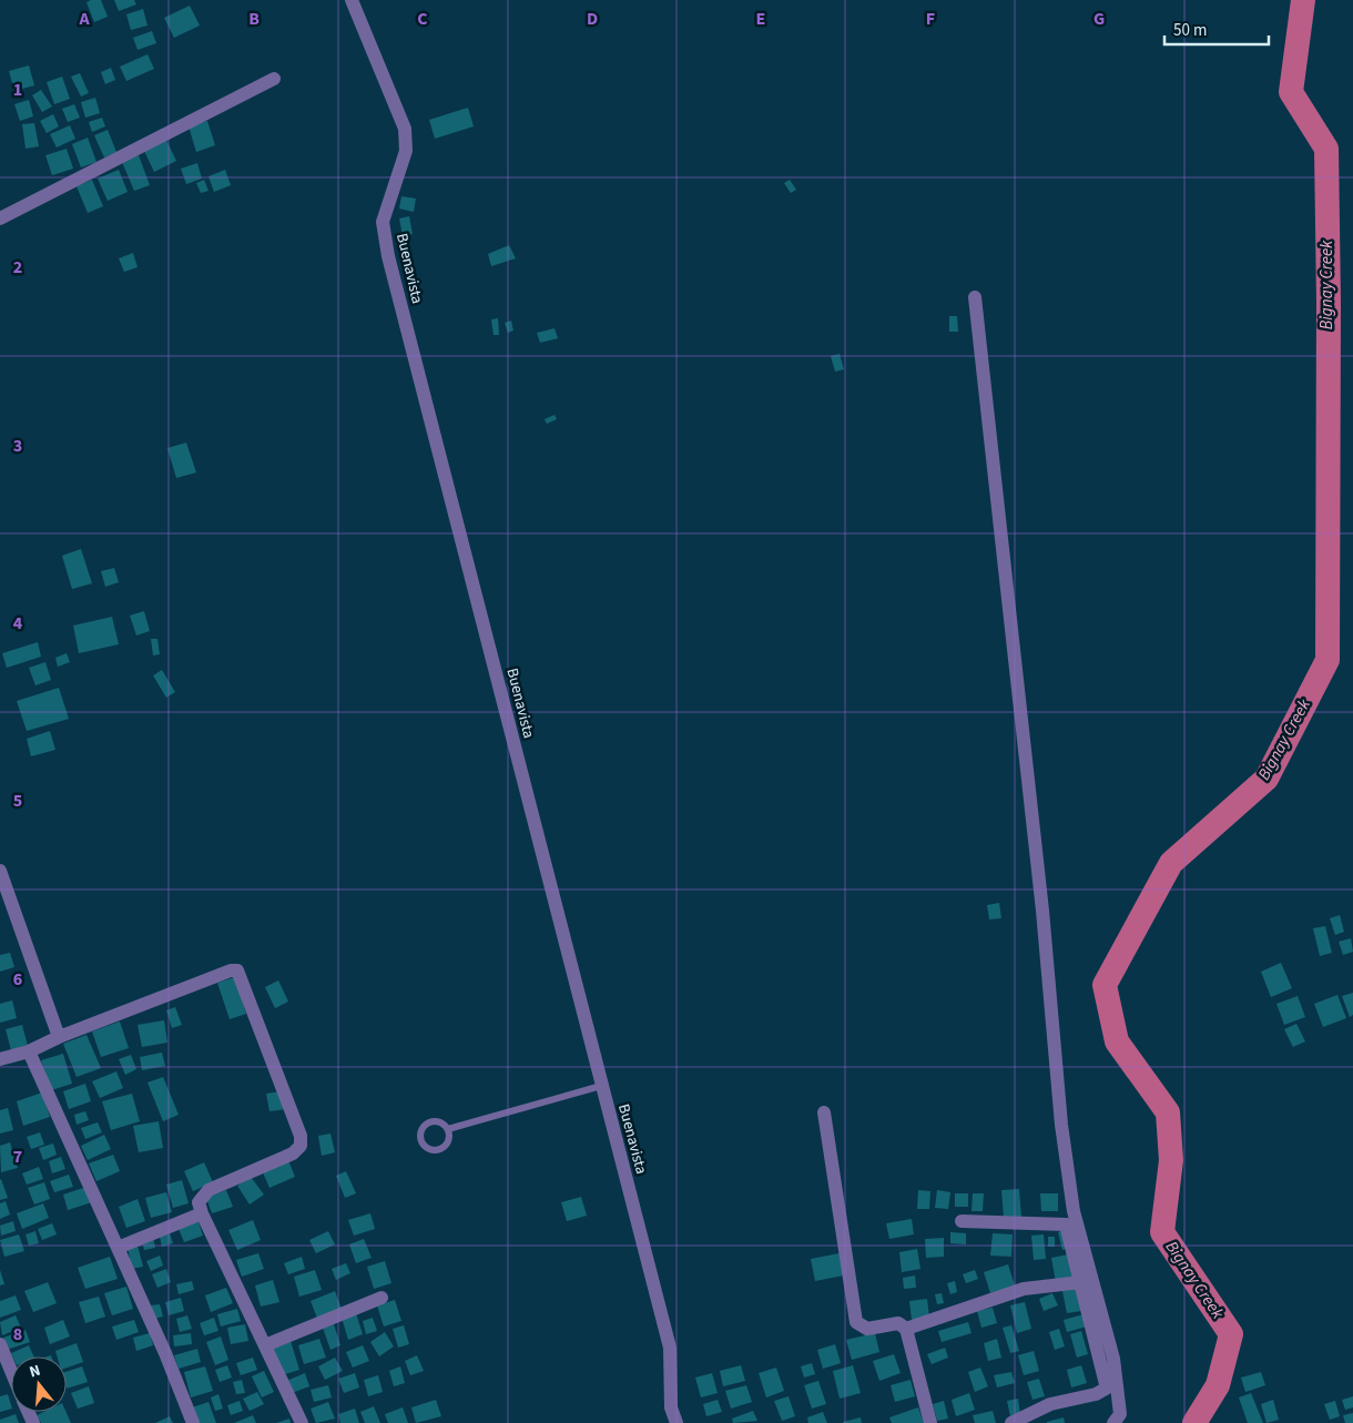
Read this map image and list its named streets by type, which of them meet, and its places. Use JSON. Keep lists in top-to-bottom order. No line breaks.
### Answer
{"streets":{"street":["Buenavista"]},"water":["Bignay Creek"],"scale_bar":"50 m","north":"top","grid":{"columns":["A","B","C","D","E","F","G"],"rows":["1","2","3","4","5","6","7","8"]}}
